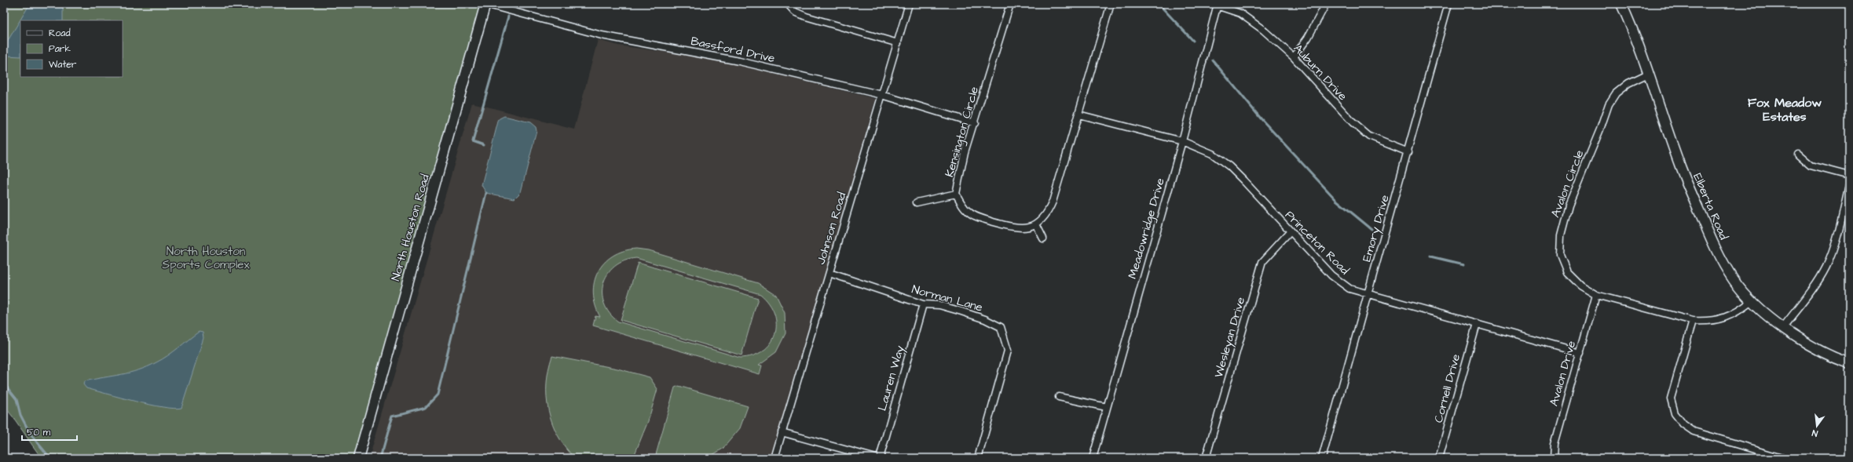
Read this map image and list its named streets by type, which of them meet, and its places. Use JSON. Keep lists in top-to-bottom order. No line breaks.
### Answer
{"streets":{"street":["Bassford Drive","Auburn Drive","Kensington Circle","Avalon Circle","Elberta Road","North Houston Road","Johnson Road","Meadowridge Drive","Emory Drive","Princeton Road","Norman Lane","Wesleyan Drive","Avalon Drive","Lauren Way","Cornell Drive"]},"crossings":[["Bassford Drive","Kensington Circle"],["Bassford Drive","North Houston Road"],["Bassford Drive","Johnson Road"],["Auburn Drive","Meadowridge Drive"],["Auburn Drive","Emory Drive"],["Avalon Circle","Elberta Road"],["Avalon Circle","Avalon Drive"],["Johnson Road","Norman Lane"],["Meadowridge Drive","Princeton Road"],["Emory Drive","Princeton Road"],["Princeton Road","Wesleyan Drive"],["Princeton Road","Avalon Drive"],["Princeton Road","Cornell Drive"],["Norman Lane","Lauren Way"]],"districts":["Fox Meadow Estates"],"parks":["North Houston Sports Complex"],"legend":["Road","Park","Water"],"scale_bar":"50 m","north":"bottom"}
